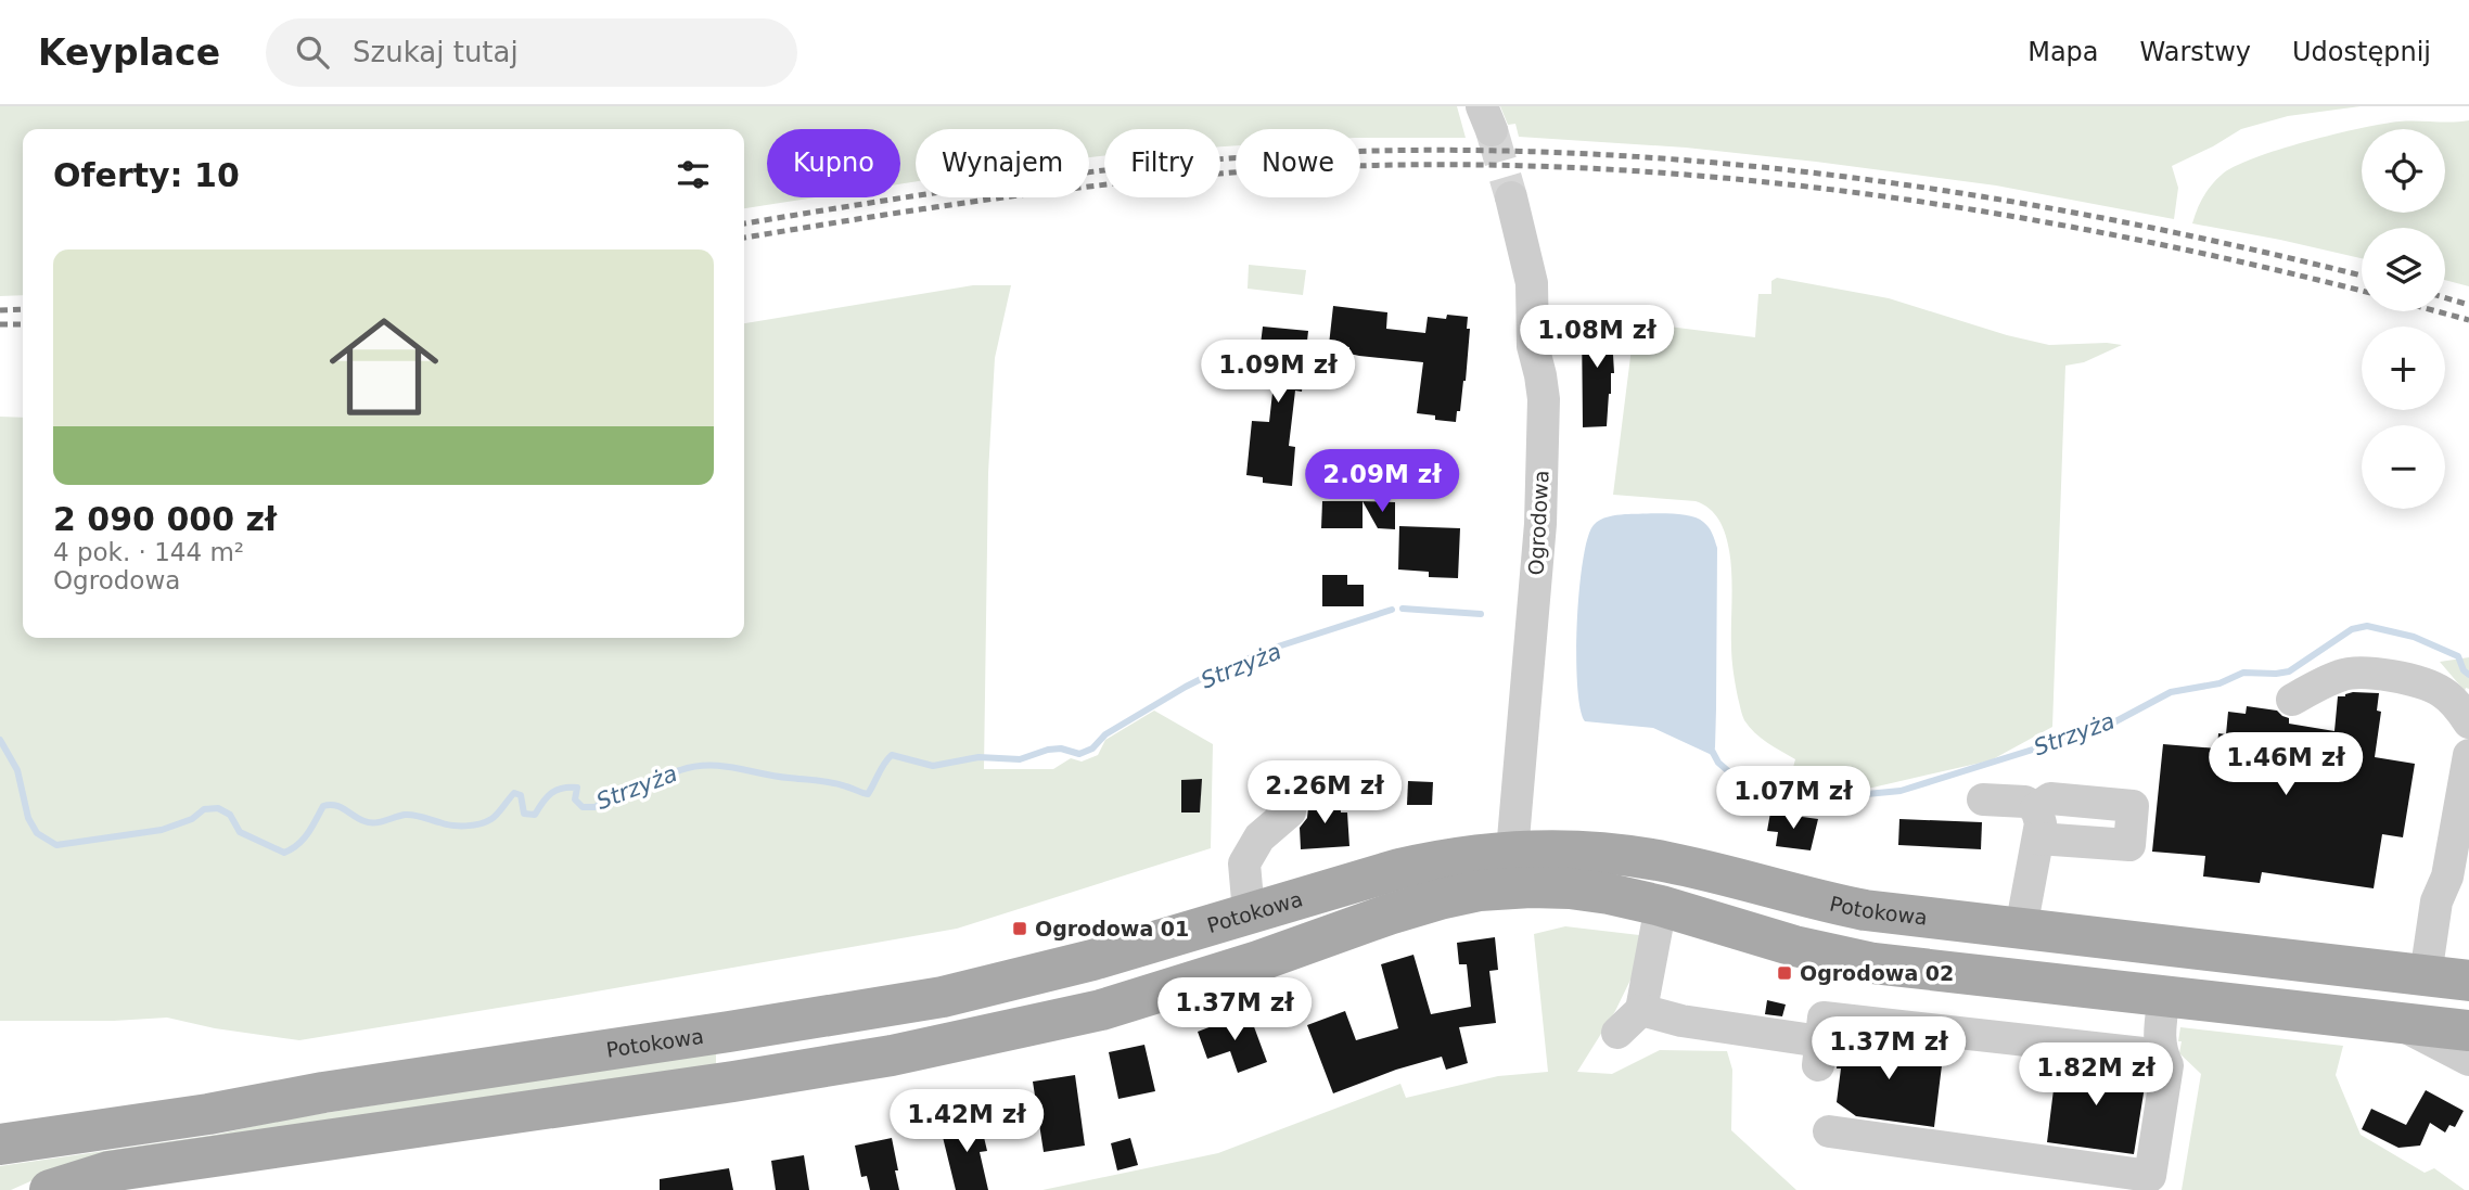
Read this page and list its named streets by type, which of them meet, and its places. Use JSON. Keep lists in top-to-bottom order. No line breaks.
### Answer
{"streets":{"main road":["Potokowa"],"street":["Ogrodowa"]},"crossings":[["Ogrodowa","Potokowa"]],"water":["Strzyża"],"places":{"transit":["Ogrodowa 01","Ogrodowa 02"]},"page":{"header":"Keyplace","search":"Szukaj tutaj","nav":["Mapa","Warstwy","Udostępnij"],"map_buttons":["+","−"],"chip":["Kupno","Wynajem","Filtry","Nowe"],"heading":"Oferty: 10","list":[{"name":"2 090 000 zł","note":"4 pok. · 144 m² · Ogrodowa"}],"price":["1.08M zł","1.09M zł","2.09M zł","1.46M zł","2.26M zł","1.07M zł","1.37M zł","1.37M zł","1.82M zł","1.42M zł"]}}
